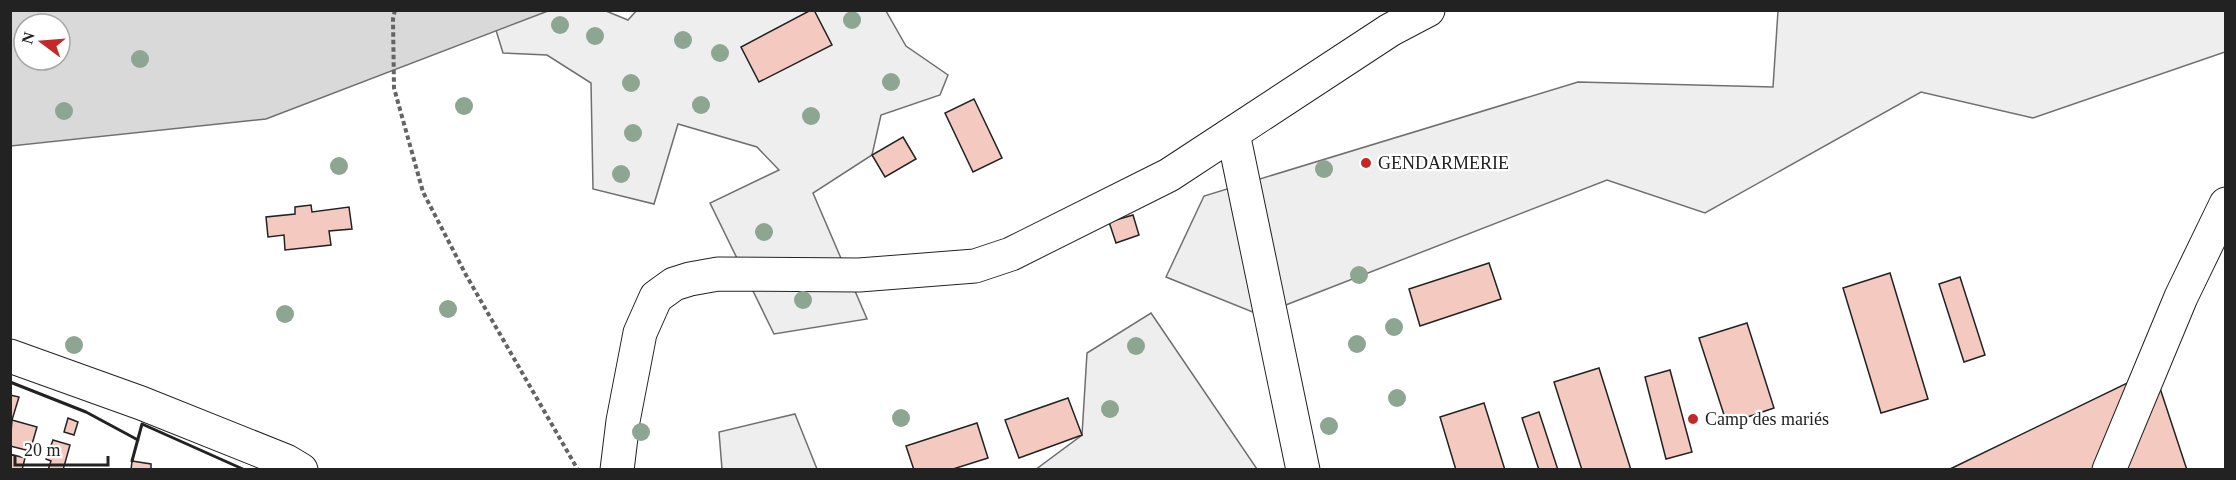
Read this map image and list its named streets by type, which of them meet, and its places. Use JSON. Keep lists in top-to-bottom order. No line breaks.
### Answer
{"places":["GENDARMERIE","Camp des mariés"],"scale_bar":"20 m","north":"left"}
